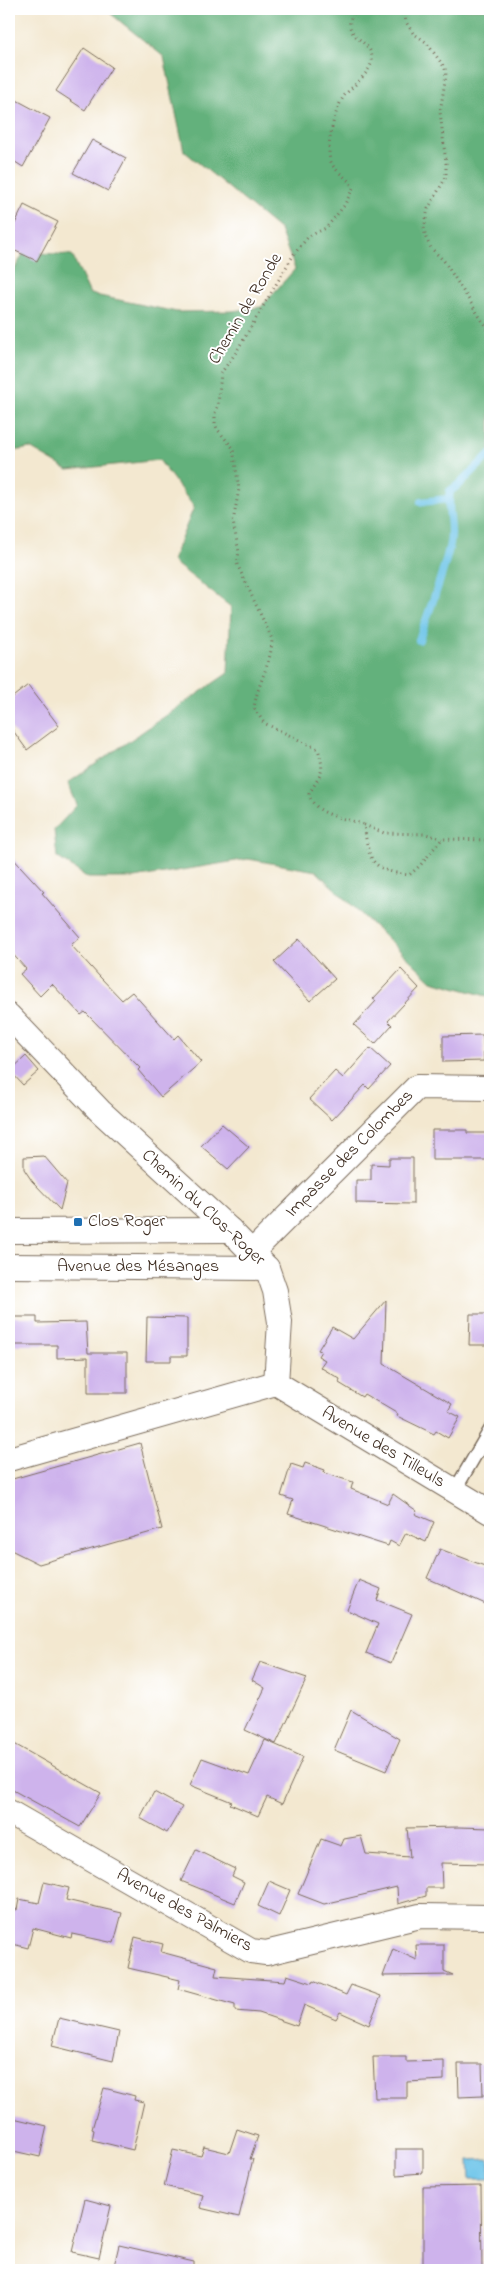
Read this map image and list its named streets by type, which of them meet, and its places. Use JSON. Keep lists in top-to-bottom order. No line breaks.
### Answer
{"streets":{"street":["Impasse des Colombes","Chemin du Clos-Roger","Avenue des Mésanges","Avenue des Tilleuls","Avenue des Palmiers"],"path":["Chemin de Ronde"]},"crossings":[["Impasse des Colombes","Chemin du Clos-Roger"],["Impasse des Colombes","Avenue des Mésanges"],["Chemin du Clos-Roger","Avenue des Mésanges"],["Chemin du Clos-Roger","Avenue des Tilleuls"]],"places":{"transit":["Clos Roger"]}}
